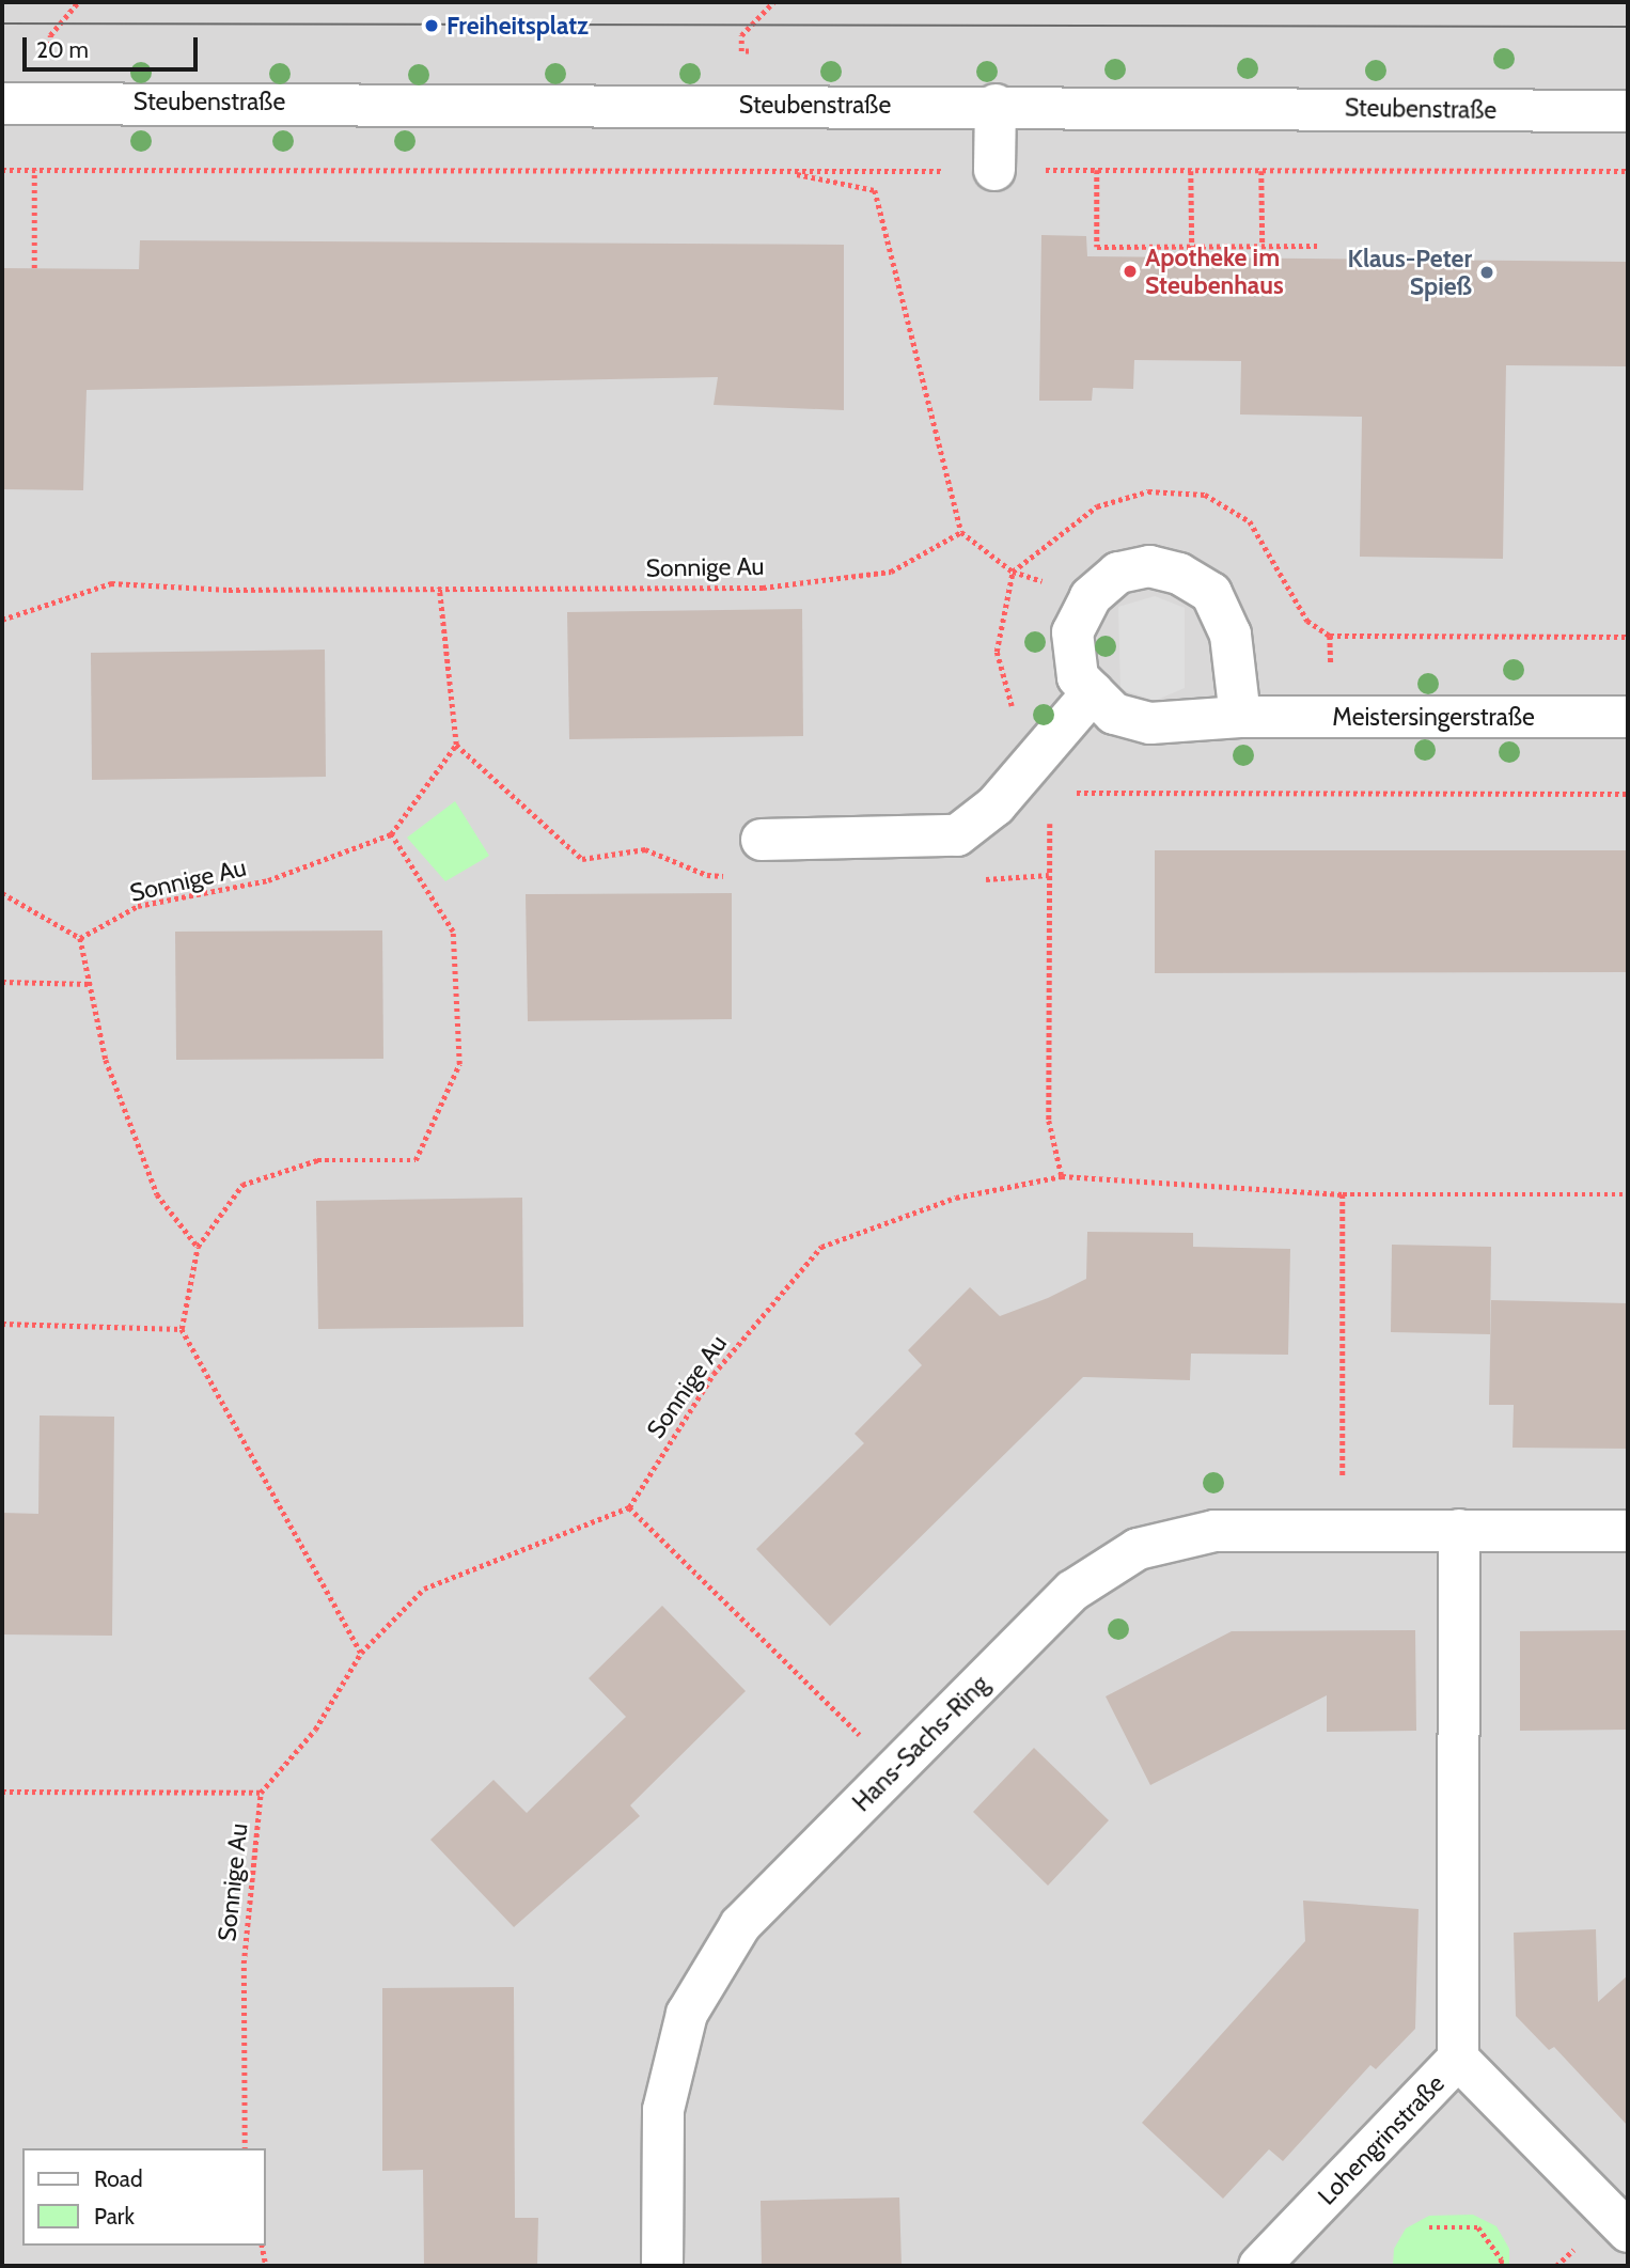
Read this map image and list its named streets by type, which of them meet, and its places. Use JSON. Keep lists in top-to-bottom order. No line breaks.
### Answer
{"streets":{"street":["Steubenstraße","Meistersingerstraße","Hans-Sachs-Ring","Lohengrinstraße"],"path":["Sonnige Au"]},"places":["Freiheitsplatz","Apotheke im Steubenhaus","Klaus-Peter Spieß"],"legend":["Road","Park"],"scale_bar":"20 m"}
